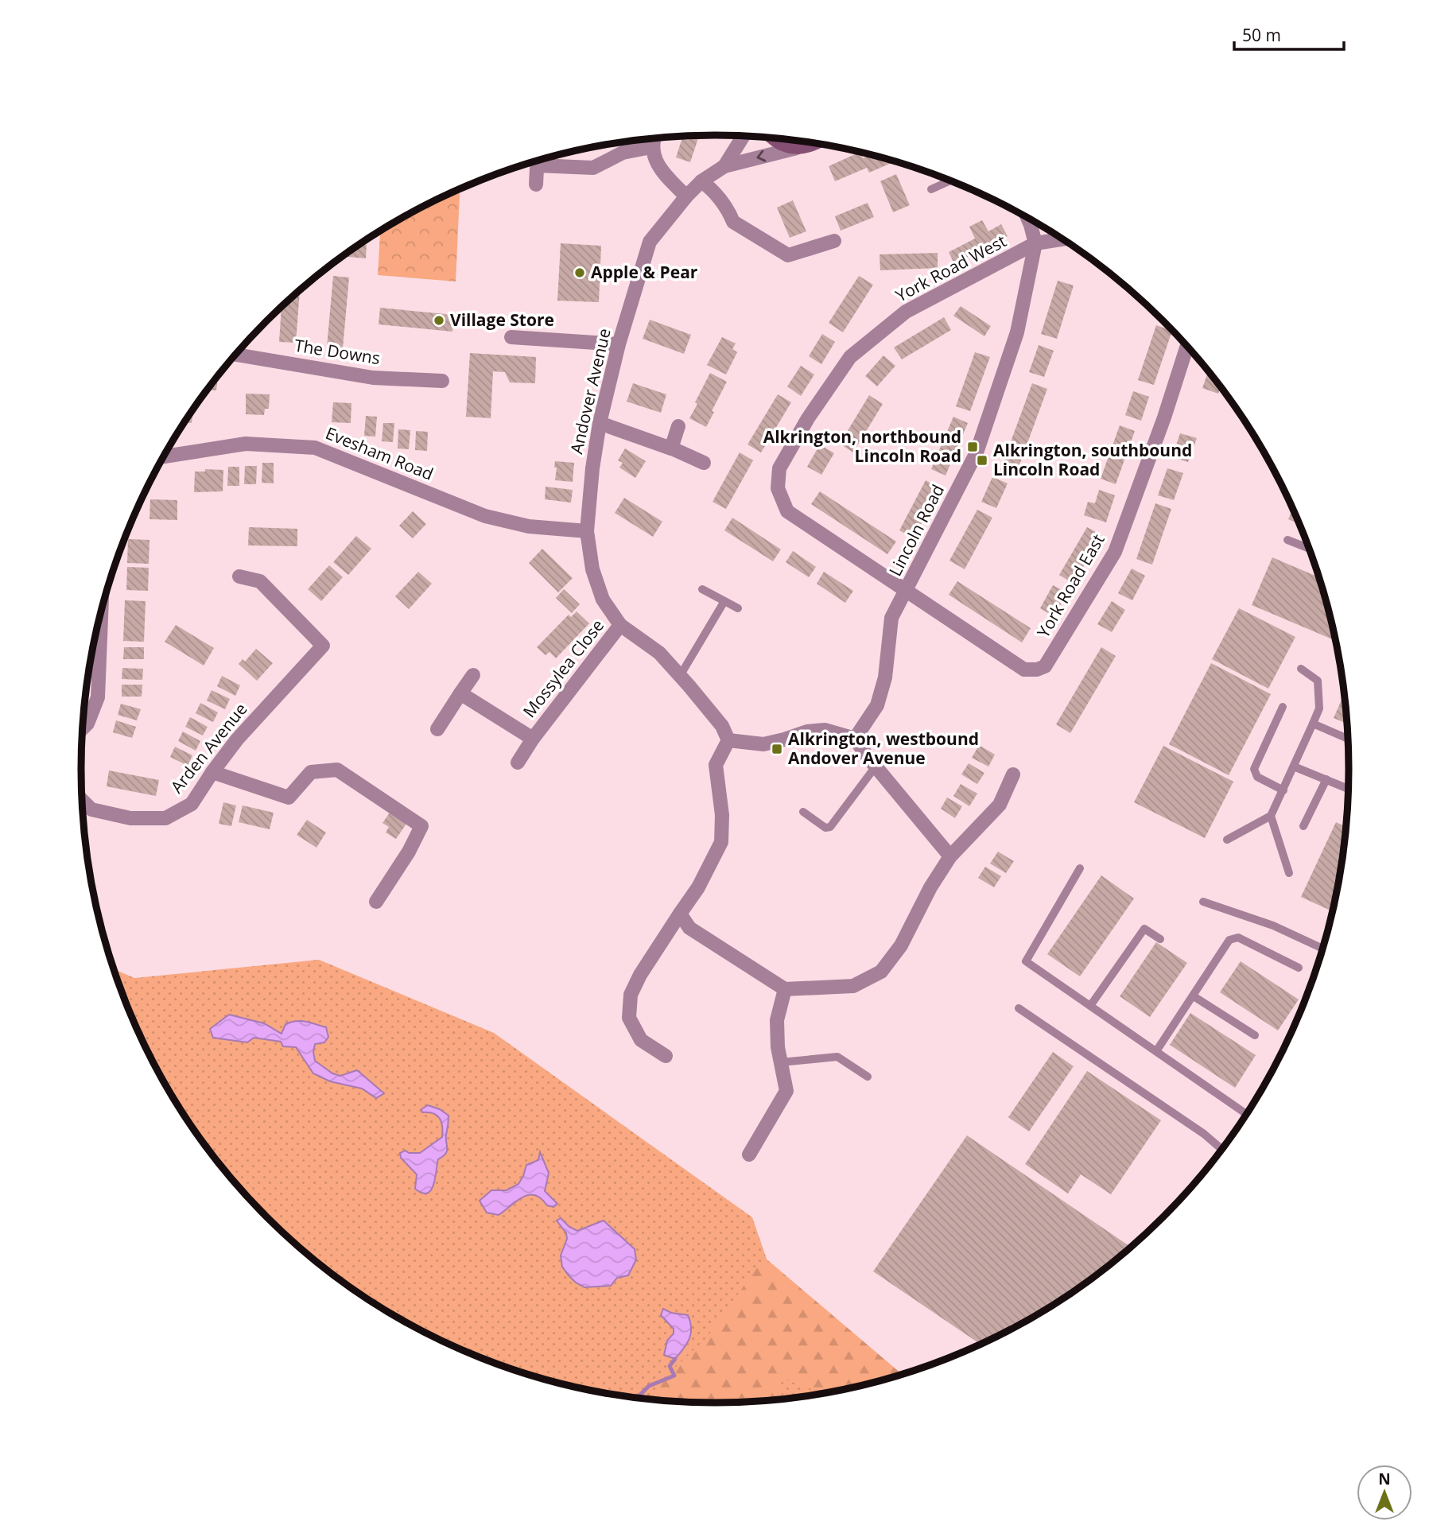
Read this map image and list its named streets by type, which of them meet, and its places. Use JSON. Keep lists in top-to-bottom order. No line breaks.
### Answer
{"streets":{"street":["York Road West","The Downs","Andover Avenue","Evesham Road","Lincoln Road","York Road East","Mossylea Close","Arden Avenue"]},"crossings":[["York Road West","Lincoln Road"],["York Road West","York Road East"],["Andover Avenue","Evesham Road"],["Andover Avenue","Mossylea Close"],["Lincoln Road","York Road East"]],"places":{"other":["Apple & Pear","Village Store"],"transit":["Alkrington, northbound Lincoln Road","Alkrington, southbound Lincoln Road","Alkrington, westbound Andover Avenue"]},"scale_bar":"50 m","north":"top"}
